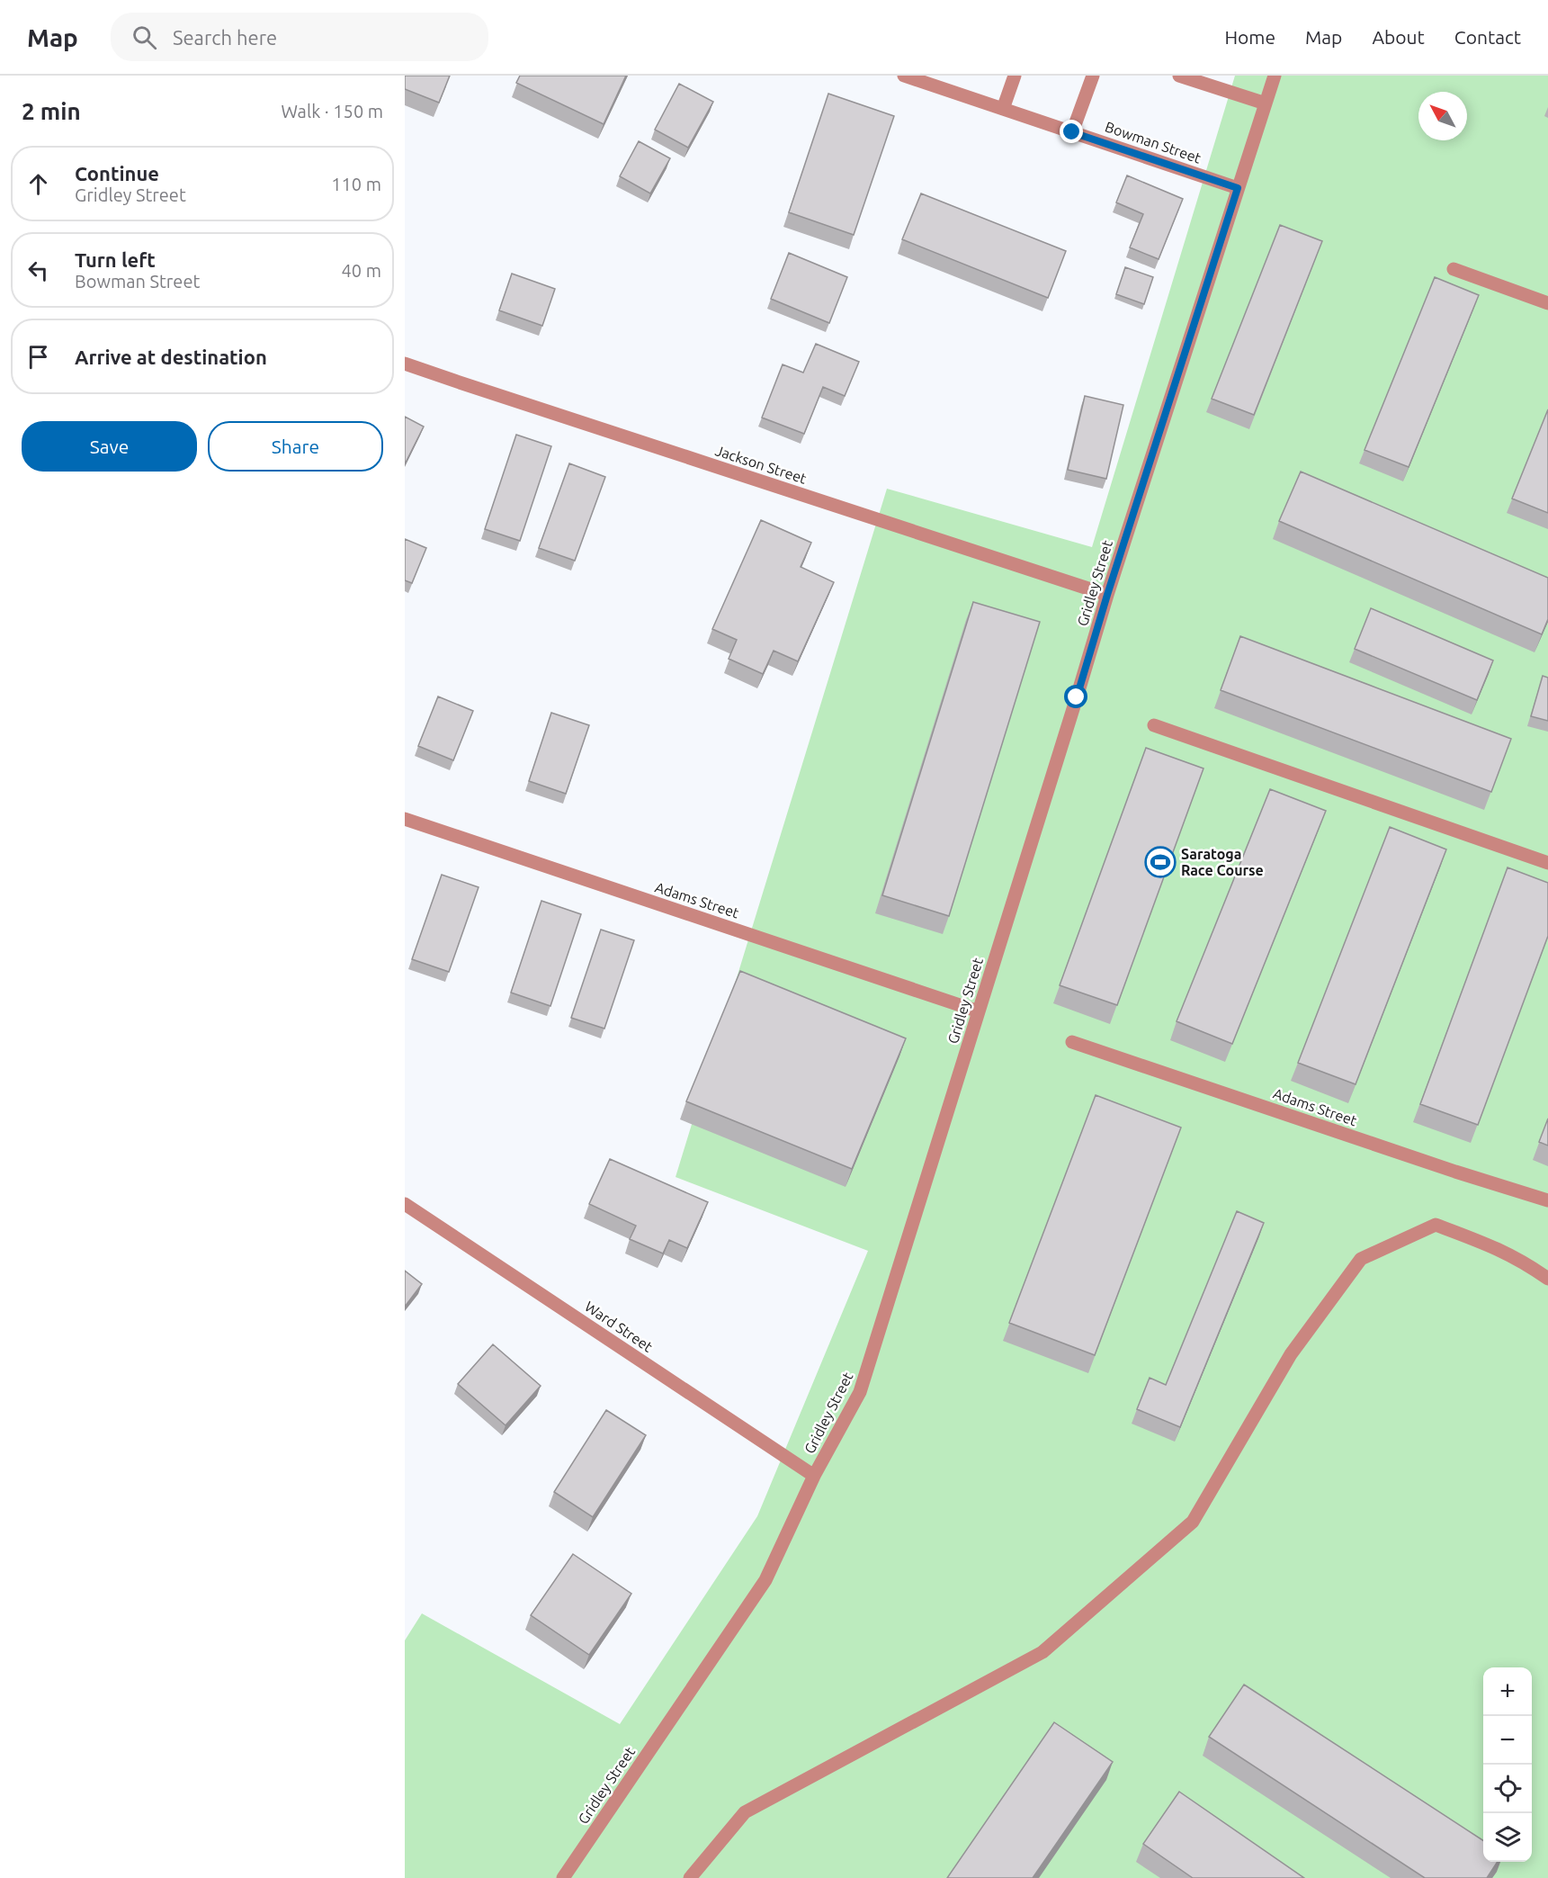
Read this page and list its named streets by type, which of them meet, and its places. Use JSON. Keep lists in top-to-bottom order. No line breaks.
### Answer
{"streets":{"street":["Bowman Street","Jackson Street","Gridley Street","Adams Street","Ward Street"]},"crossings":[["Bowman Street","Gridley Street"],["Jackson Street","Gridley Street"],["Gridley Street","Adams Street"],["Gridley Street","Ward Street"]],"places":{"sports":["Saratoga Race Course"]},"north":"top left","page":{"header":"Map","search":"Search here","nav":["Home","Map","About","Contact"],"heading":["2 min","Walk · 150 m"],"list":[["Continue","Gridley Street","110 m"],["Turn left","Bowman Street","40 m"],"Arrive at destination"],"buttons":["Save","Share"],"map_buttons":["+","−"]}}
